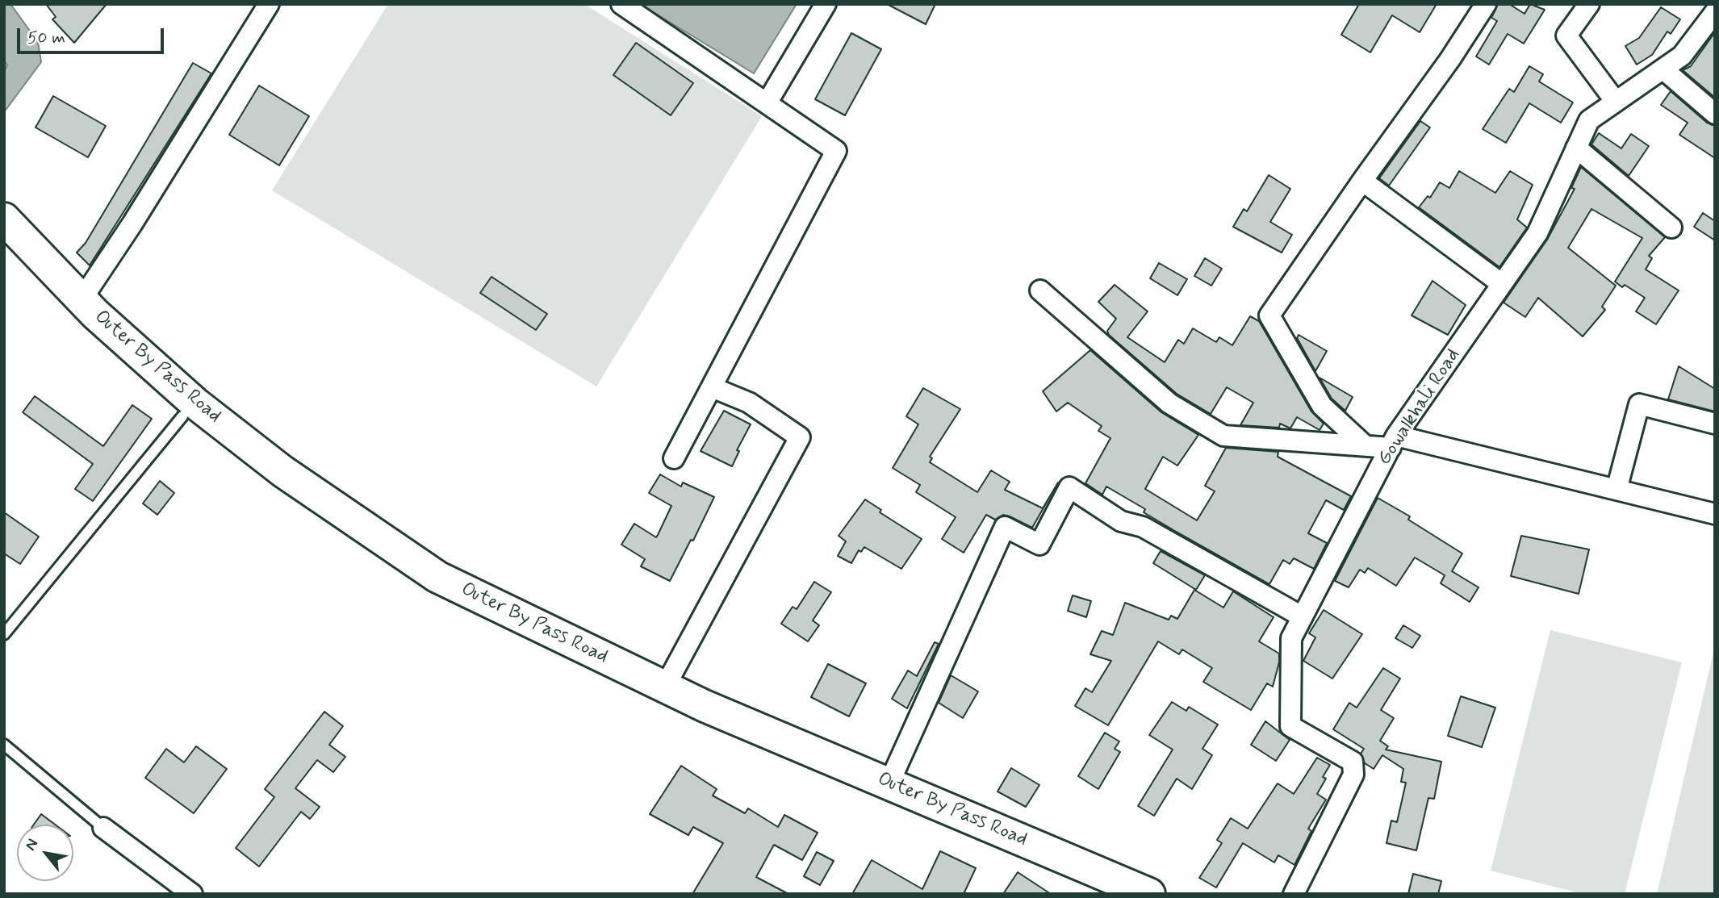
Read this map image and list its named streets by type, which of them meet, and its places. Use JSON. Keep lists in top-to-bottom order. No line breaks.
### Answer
{"streets":{"main road":["Outer By Pass Road"],"street":["Gowalkhali Road"]},"scale_bar":"50 m","north":"top left"}
